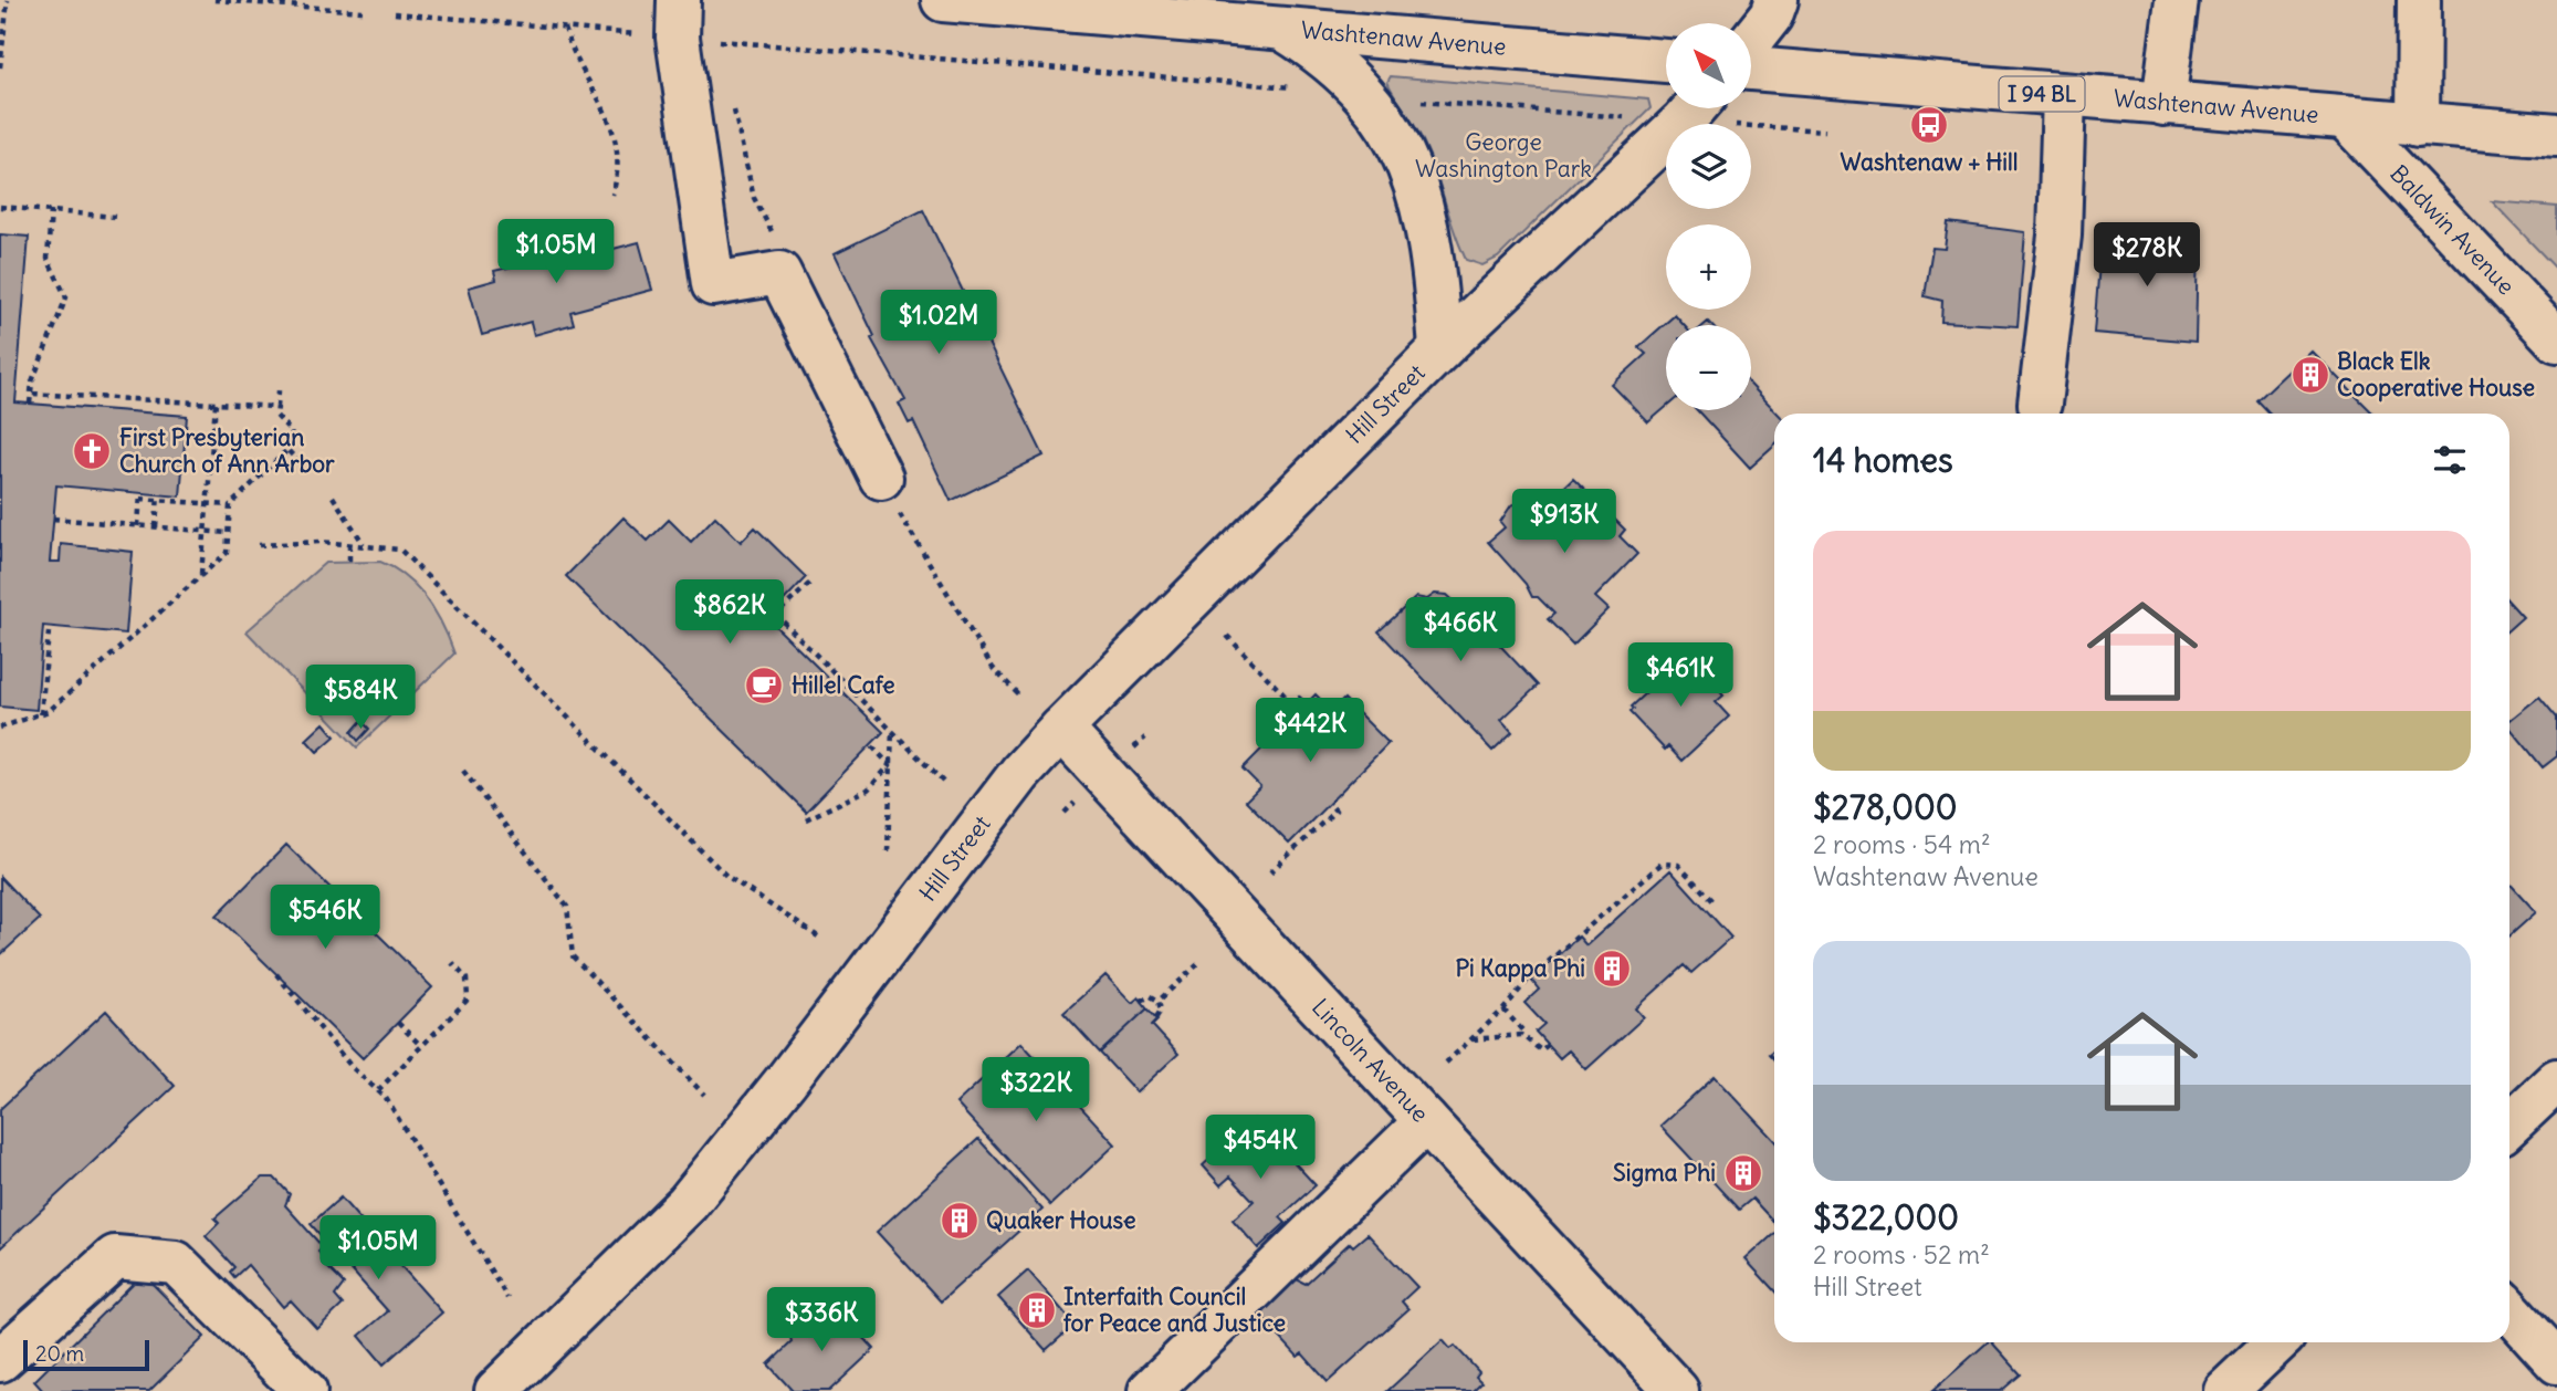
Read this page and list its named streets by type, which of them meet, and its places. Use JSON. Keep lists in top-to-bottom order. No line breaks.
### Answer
{"streets":{"street":["Washtenaw Avenue","I 94 BL","Baldwin Avenue","Hill Street","Lincoln Avenue"]},"crossings":[["Washtenaw Avenue","Baldwin Avenue"],["Washtenaw Avenue","Hill Street"],["Hill Street","Lincoln Avenue"]],"parks":["George Washington Park"],"places":{"bus stop":["Washtenaw + Hill"],"building":["Black Elk Cooperative House","Pi Kappa Phi","Sigma Phi","Quaker House","Interfaith Council for Peace and Justice"],"church":["First Presbyterian Church of Ann Arbor"],"cafe":["Hillel Cafe"]},"scale_bar":"20 m","north":"top left","page":{"map_buttons":["+","−"],"price":["$1.05M","$278K","$1.02M","$913K","$862K","$466K","$461K","$584K","$442K","$546K","$322K","$454K","$1.05M","$336K"],"heading":"14 homes","list":[{"name":"$278,000","note":"2 rooms · 54 m² · Washtenaw Avenue"},{"name":"$322,000","note":"2 rooms · 52 m² · Hill Street"}],"scale":"20 m"}}
